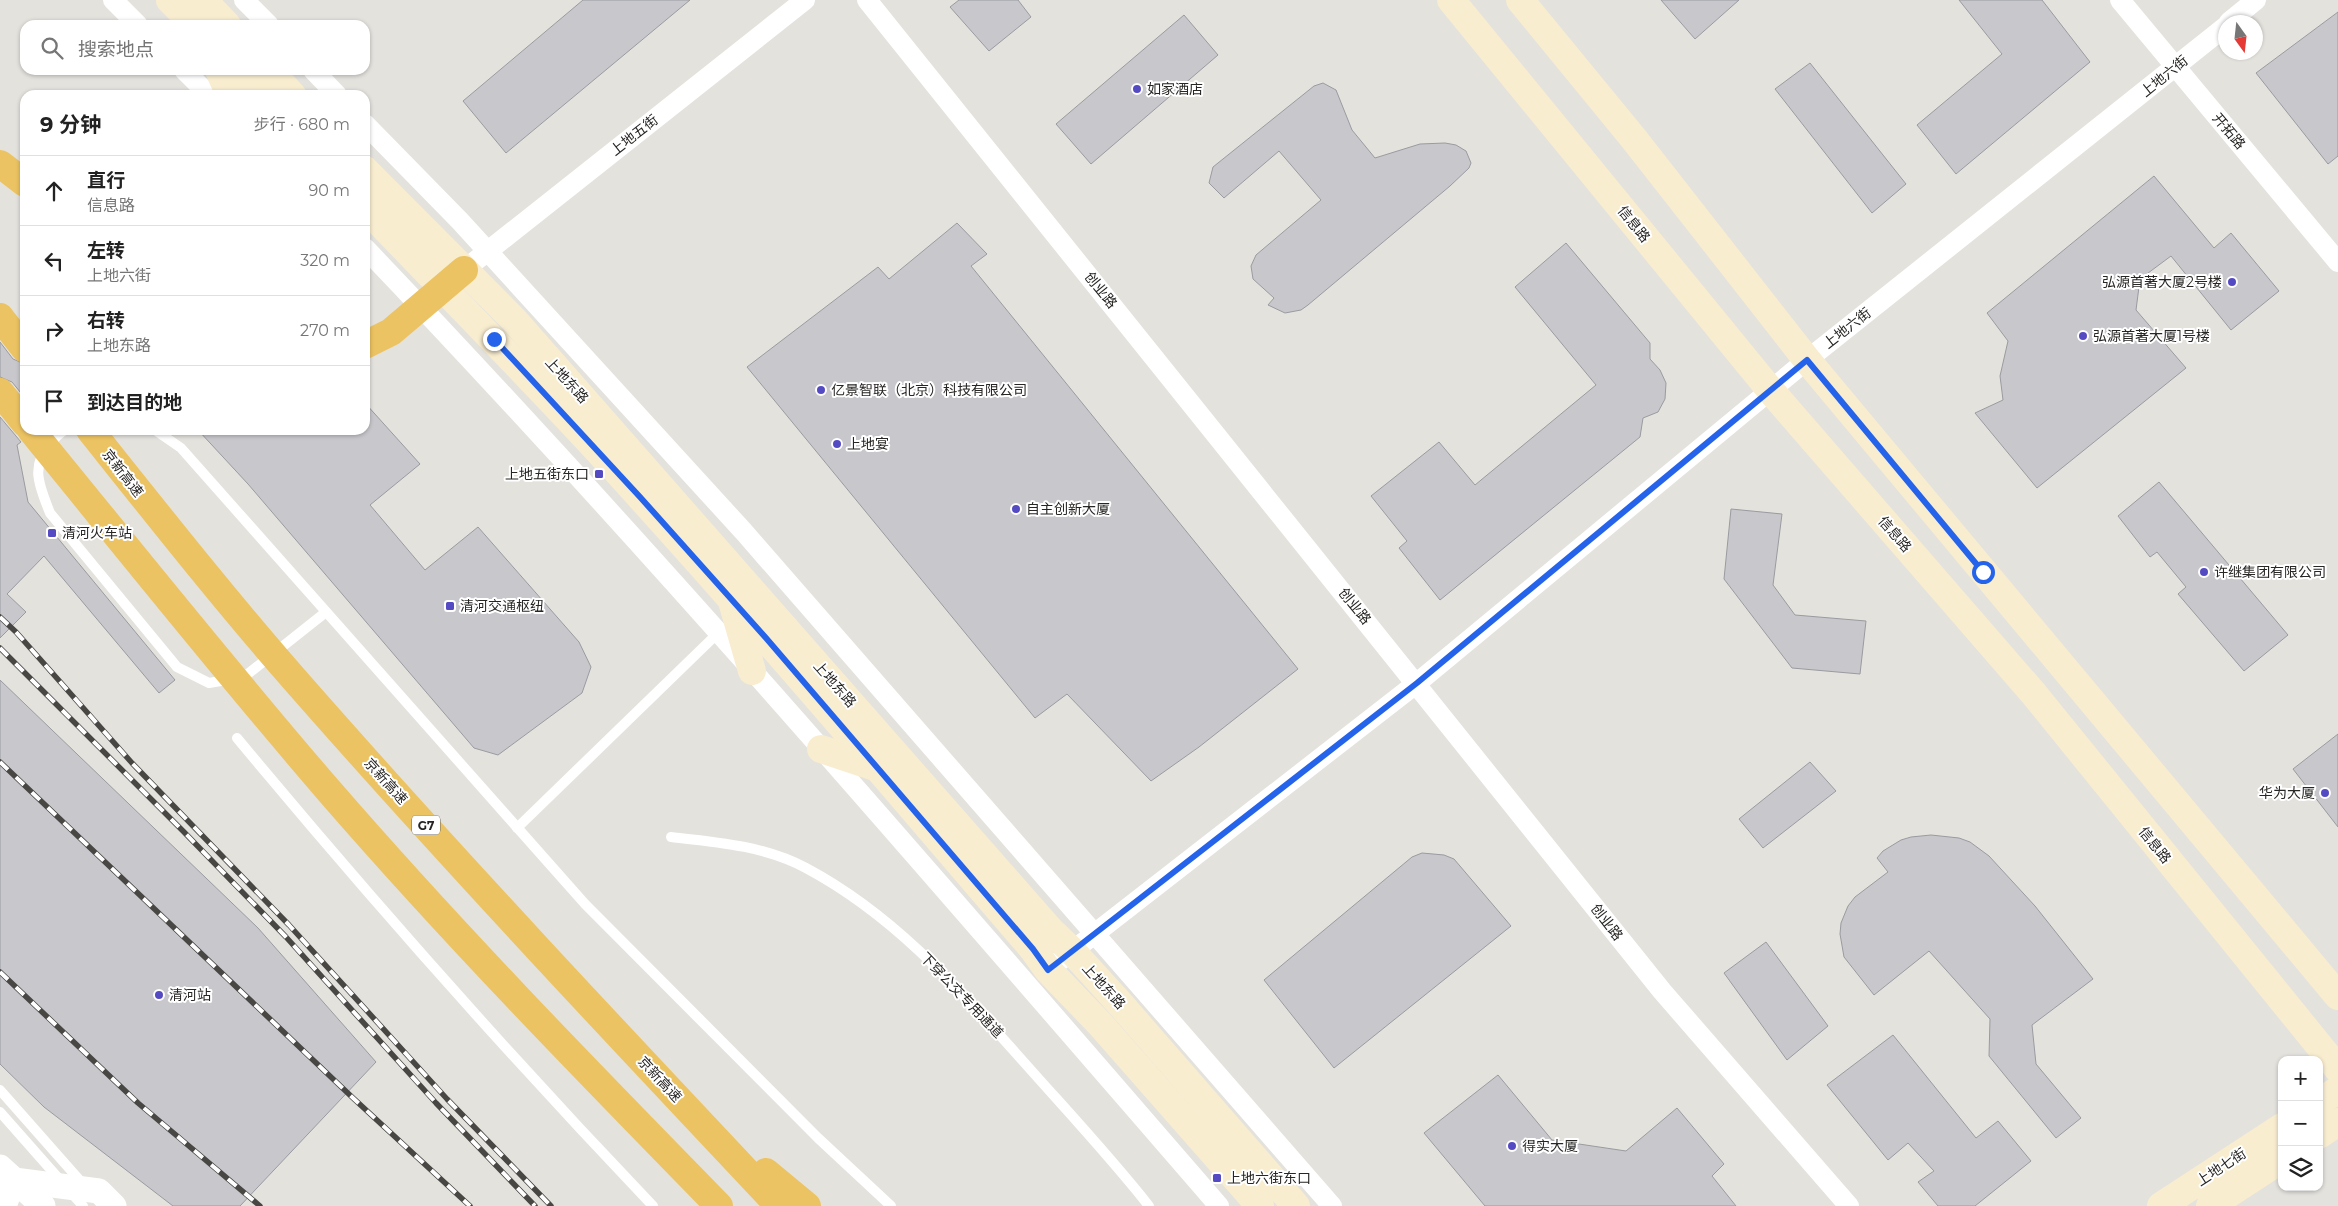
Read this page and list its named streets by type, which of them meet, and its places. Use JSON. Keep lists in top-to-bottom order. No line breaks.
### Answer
{"streets":{"highway":["京新高速","G7"],"main road":["信息路","上地东路","上地七街"],"street":["上地六街","开拓路","上地五街","创业路"],"lane":["下穿公交专用通道"]},"crossings":[["上地六街","开拓路"],["上地六街","信息路"],["上地六街","创业路"],["上地六街","上地东路"],["上地五街","上地东路"]],"places":{"other":["如家酒店","弘源首著大厦2号楼","弘源首著大厦1号楼","亿景智联（北京）科技有限公司","上地宴","自主创新大厦","许继集团有限公司","华为大厦","清河站","得实大厦"],"transit":["上地五街东口","清河火车站","清河交通枢纽","上地六街东口"]},"north":"bottom","page":{"search":"搜索地点","heading":["9 分钟","步行 · 680 m"],"list":[["直行","信息路","90 m"],["左转","上地六街","320 m"],["右转","上地东路","270 m"],"到达目的地"],"map_buttons":["+","−"]}}
